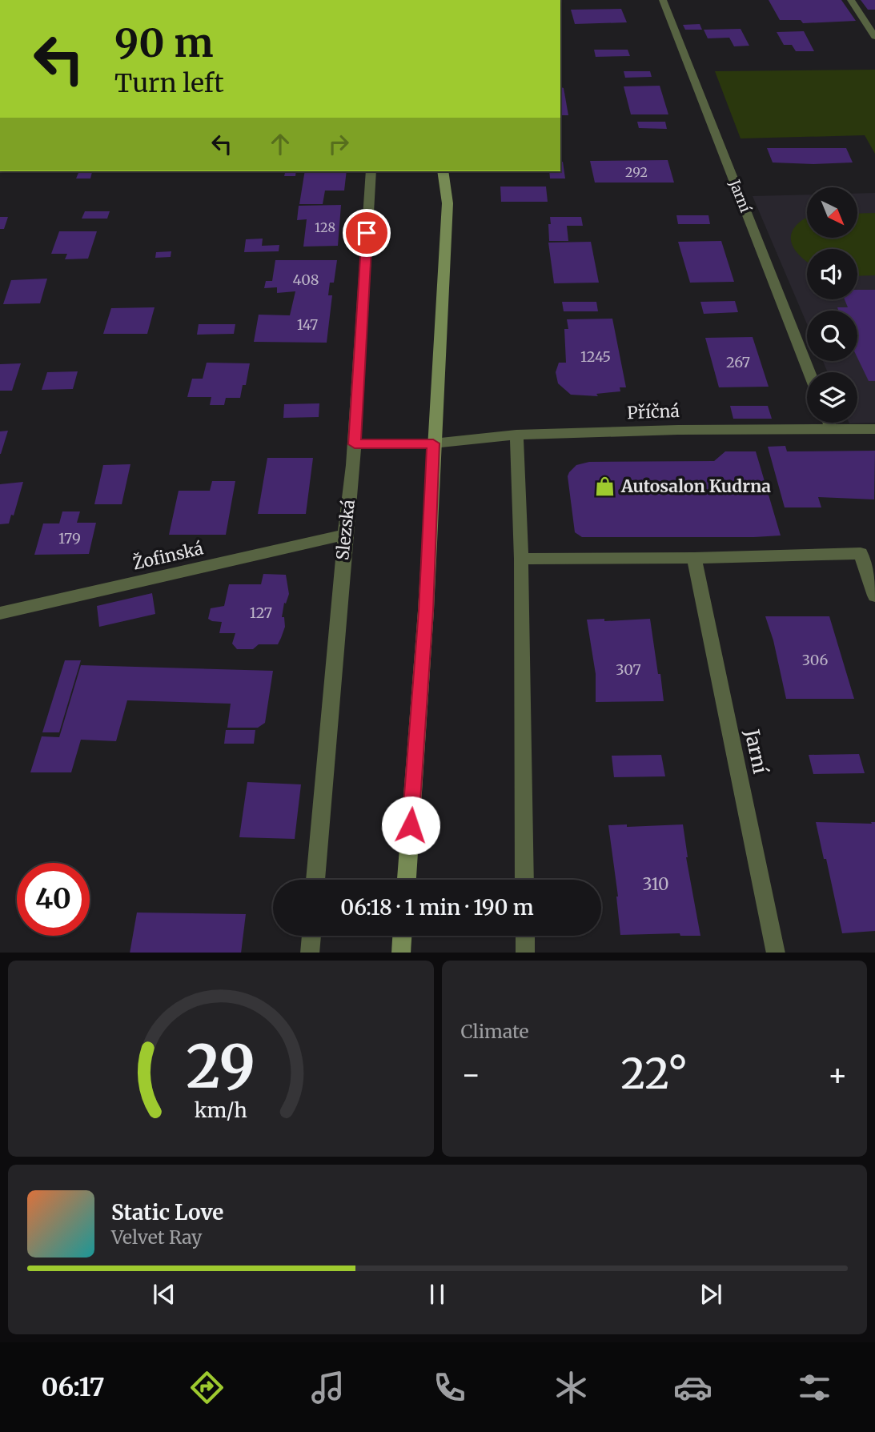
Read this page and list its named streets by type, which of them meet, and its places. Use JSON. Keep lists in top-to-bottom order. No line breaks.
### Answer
{"streets":{"street":["Jarní","Příčná","Slezská","Žofinská"]},"crossings":[["Příčná","Slezská"],["Slezská","Žofinská"]],"places":{"shop":["Autosalon Kudrna"]},"house_numbers":["292","128","408","147","1245","267","179","127","306","307","310"],"north":"bottom right","page":{"turn":["90 m","Turn left"],"limit":"40","trip":"06:18 · 1 min · 190 m","tile":"Climate","heat":["−","22°","+"],"song":["Static Love","Velvet Ray"],"tabs":"06:17","gauge":["29","km/h"]}}
